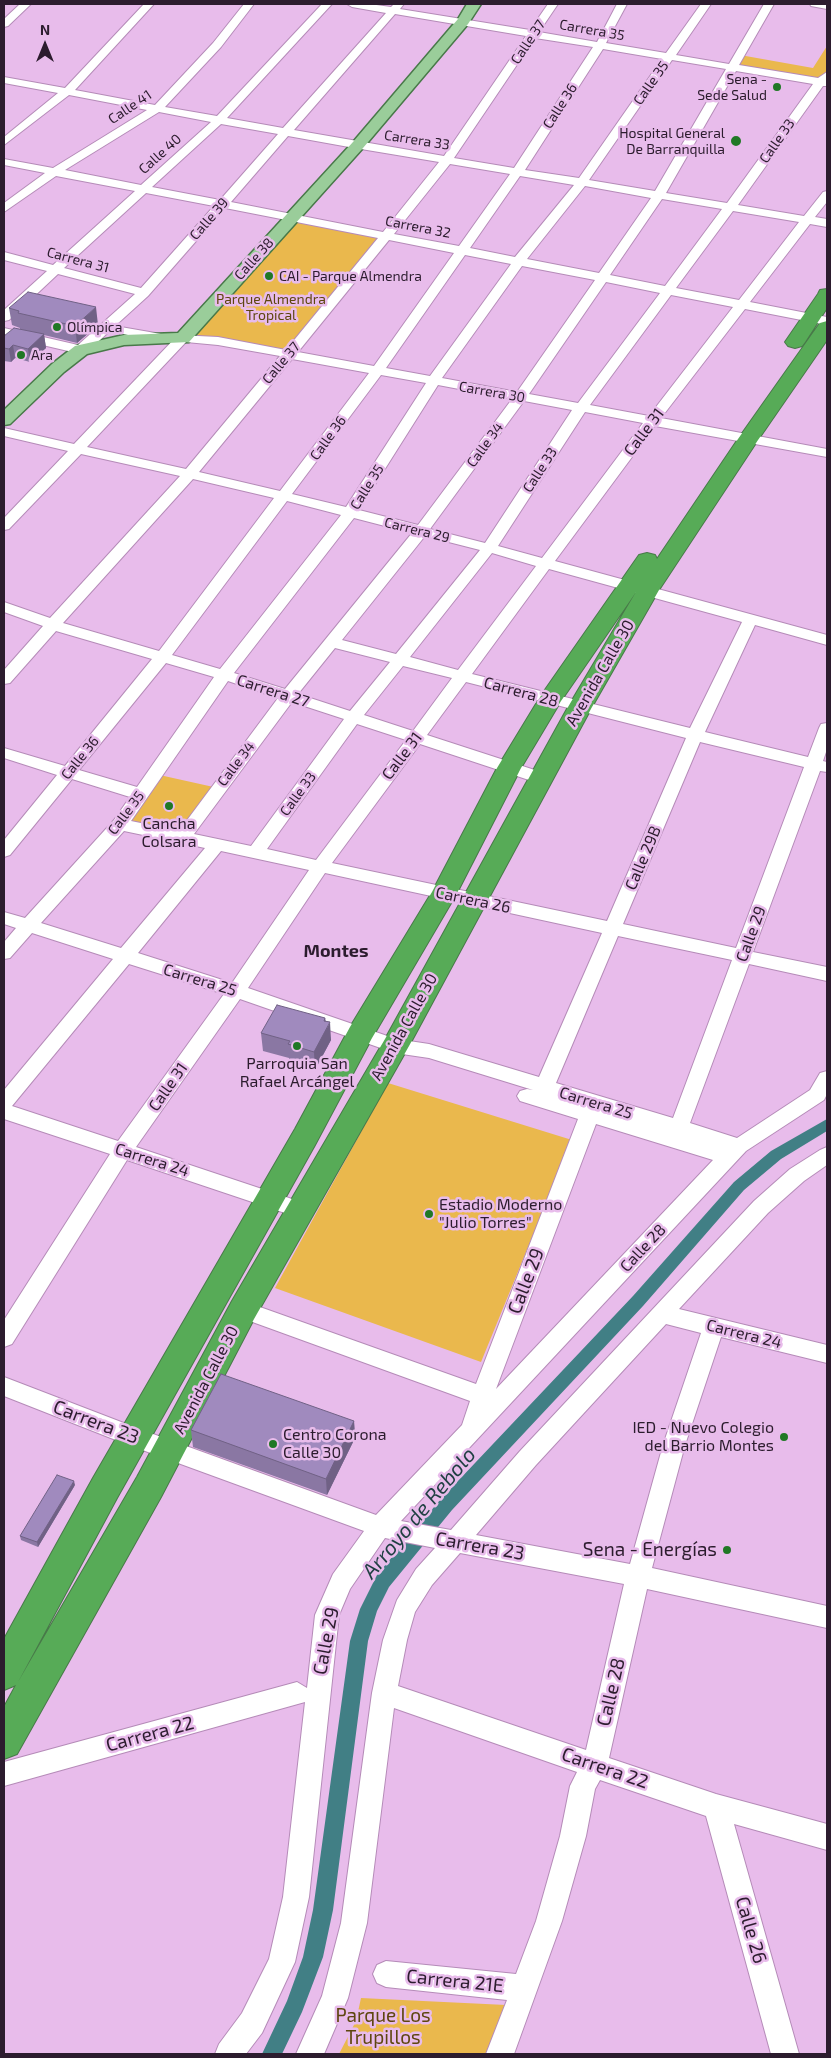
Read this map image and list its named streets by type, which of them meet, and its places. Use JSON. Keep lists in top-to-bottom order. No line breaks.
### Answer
{"streets":{"highway":["Avenida Calle 30"],"main road":["Calle 39","Calle 38","Carrera 30"],"street":["Carrera 35","Calle 37","Calle 35","Calle 36","Calle 41","Carrera 33","Calle 33","Calle 40","Carrera 32","Carrera 31","Calle 31","Calle 34","Carrera 29","Carrera 27","Carrera 28","Calle 29B","Carrera 26","Calle 29","Carrera 25","Carrera 24","Calle 28","Carrera 23","Carrera 22","Calle 26","Carrera 21E"]},"crossings":[["Carrera 35","Calle 37"],["Carrera 35","Calle 35"],["Carrera 35","Calle 36"],["Carrera 35","Calle 33"],["Carrera 35","Calle 39"],["Carrera 35","Calle 38"],["Carrera 35","Calle 34"],["Calle 37","Carrera 33"],["Calle 37","Carrera 32"],["Calle 37","Carrera 30"],["Calle 37","Carrera 29"],["Calle 37","Carrera 27"],["Calle 35","Carrera 33"],["Calle 35","Carrera 32"],["Calle 35","Carrera 30"],["Calle 35","Carrera 29"],["Calle 35","Carrera 27"],["Calle 35","Carrera 26"],["Calle 35","Carrera 25"],["Calle 36","Carrera 33"],["Calle 36","Carrera 32"],["Calle 36","Carrera 30"],["Calle 36","Carrera 29"],["Calle 36","Carrera 27"],["Calle 41","Carrera 33"],["Calle 41","Carrera 32"],["Carrera 33","Calle 33"],["Carrera 33","Calle 40"],["Carrera 33","Calle 39"],["Carrera 33","Calle 38"],["Carrera 33","Calle 31"],["Carrera 33","Calle 34"],["Calle 33","Carrera 32"],["Calle 33","Carrera 30"],["Calle 33","Carrera 29"],["Calle 33","Carrera 27"],["Calle 33","Carrera 28"],["Calle 33","Carrera 26"],["Calle 40","Carrera 32"],["Calle 40","Carrera 31"],["Calle 39","Carrera 32"],["Calle 39","Carrera 31"],["Calle 39","Carrera 30"],["Carrera 32","Calle 38"],["Carrera 32","Calle 31"],["Carrera 32","Calle 34"],["Carrera 32","Avenida Calle 30"],["Calle 38","Carrera 30"],["Calle 38","Carrera 29"],["Carrera 30","Calle 31"],["Carrera 30","Calle 34"],["Carrera 30","Avenida Calle 30"],["Calle 31","Carrera 29"],["Calle 31","Carrera 27"],["Calle 31","Carrera 28"],["Calle 31","Carrera 26"],["Calle 31","Carrera 25"],["Calle 31","Carrera 24"],["Calle 34","Carrera 29"],["Calle 34","Carrera 27"],["Calle 34","Carrera 28"],["Calle 34","Carrera 26"],["Carrera 29","Avenida Calle 30"],["Carrera 29","Calle 29B"],["Avenida Calle 30","Carrera 27"],["Avenida Calle 30","Carrera 28"],["Avenida Calle 30","Carrera 26"],["Avenida Calle 30","Carrera 25"],["Avenida Calle 30","Carrera 24"],["Avenida Calle 30","Carrera 23"],["Carrera 28","Calle 29B"],["Carrera 28","Calle 29"],["Calle 29B","Carrera 26"],["Calle 29B","Carrera 25"],["Carrera 26","Calle 29"],["Calle 29","Carrera 25"],["Calle 29","Calle 28"],["Calle 29","Carrera 23"],["Carrera 25","Calle 28"],["Carrera 24","Calle 28"],["Calle 28","Carrera 23"],["Calle 28","Carrera 22"],["Calle 28","Carrera 21E"],["Carrera 22","Calle 26"]],"districts":["Montes"],"water":["Arroyo de Rebolo"],"parks":["Parque Almendra Tropical","Parque Los Trupillos"],"places":["Sena - Sede Salud","Hospital General De Barranquilla","CAI - Parque Almendra","Olímpica","Ara","Cancha Colsara","Parroquia San Rafael Arcángel","Estadio Moderno \"Julio Torres\"","IED - Nuevo Colegio del Barrio Montes","Centro Corona Calle 30","Sena - Energías"],"north":"top"}
